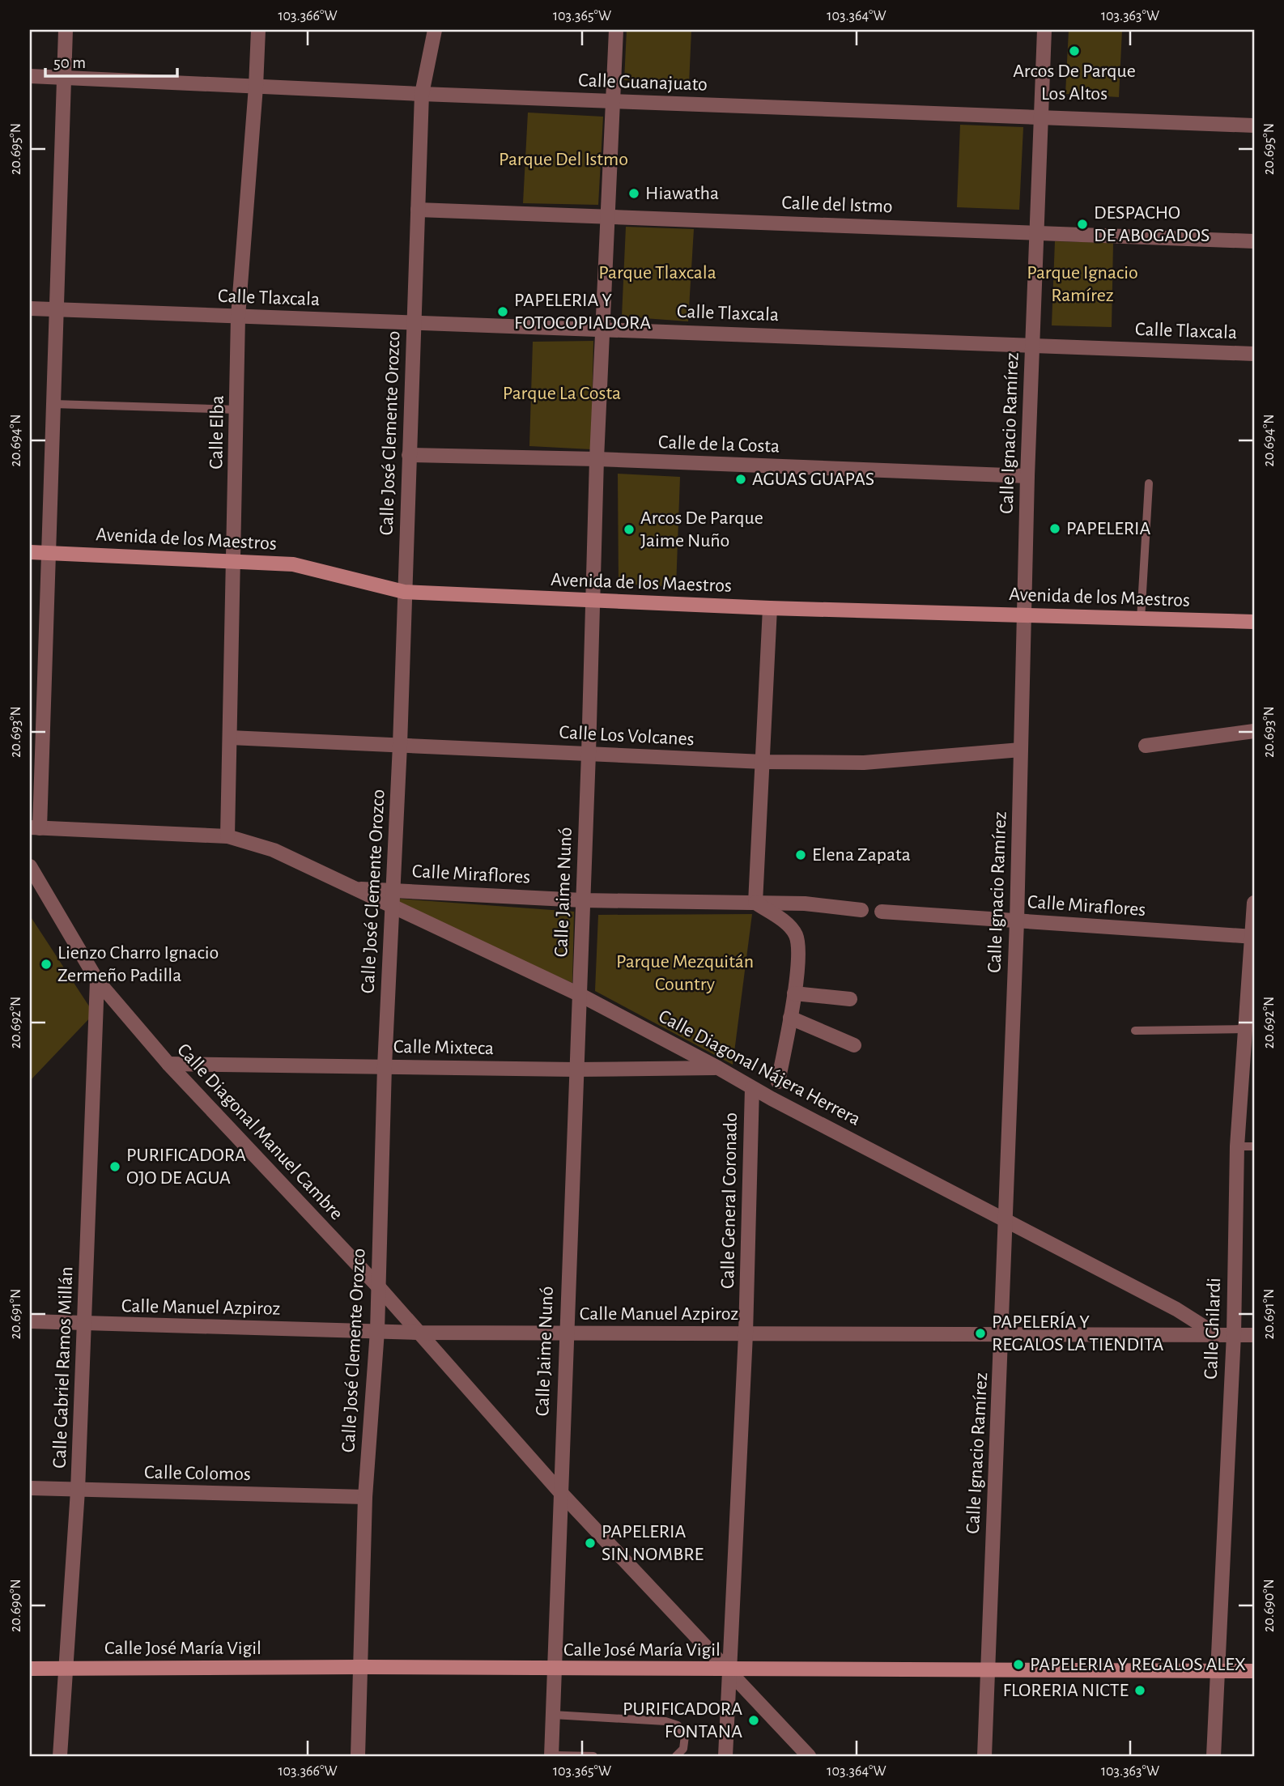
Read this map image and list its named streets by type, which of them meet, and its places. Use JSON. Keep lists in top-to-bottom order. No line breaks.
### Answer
{"streets":{"street":["Calle Guanajuato","Calle del Istmo","Calle Tlaxcala","Calle Elba","Calle José Clemente Orozco","Calle Ignacio Ramírez","Calle de la Costa","Avenida de los Maestros","Calle Los Volcanes","Calle Miraflores","Calle Jaime Nunó","Calle Mixteca","Calle Diagonal Nájera Herrera","Calle Diagonal Manuel Cambre","Calle General Coronado","Calle Manuel Azpiroz","Calle Ghilardi","Calle Gabriel Ramos Millán","Calle Colomos","Calle José María Vigil"]},"crossings":[["Calle Guanajuato","Calle Elba"],["Calle Guanajuato","Calle José Clemente Orozco"],["Calle Guanajuato","Calle Ignacio Ramírez"],["Calle Guanajuato","Calle Jaime Nunó"],["Calle del Istmo","Calle José Clemente Orozco"],["Calle del Istmo","Calle Ignacio Ramírez"],["Calle del Istmo","Calle Jaime Nunó"],["Calle Tlaxcala","Calle Elba"],["Calle Tlaxcala","Calle José Clemente Orozco"],["Calle Tlaxcala","Calle Ignacio Ramírez"],["Calle Tlaxcala","Calle Jaime Nunó"],["Calle Elba","Avenida de los Maestros"],["Calle Elba","Calle Los Volcanes"],["Calle Elba","Calle Diagonal Nájera Herrera"],["Calle José Clemente Orozco","Calle de la Costa"],["Calle José Clemente Orozco","Avenida de los Maestros"],["Calle José Clemente Orozco","Calle Los Volcanes"],["Calle José Clemente Orozco","Calle Miraflores"],["Calle José Clemente Orozco","Calle Mixteca"],["Calle José Clemente Orozco","Calle Diagonal Nájera Herrera"],["Calle José Clemente Orozco","Calle Diagonal Manuel Cambre"],["Calle José Clemente Orozco","Calle Manuel Azpiroz"],["Calle José Clemente Orozco","Calle Colomos"],["Calle José Clemente Orozco","Calle José María Vigil"],["Calle Ignacio Ramírez","Calle de la Costa"],["Calle Ignacio Ramírez","Avenida de los Maestros"],["Calle Ignacio Ramírez","Calle Los Volcanes"],["Calle Ignacio Ramírez","Calle Miraflores"],["Calle Ignacio Ramírez","Calle Diagonal Nájera Herrera"],["Calle Ignacio Ramírez","Calle Manuel Azpiroz"],["Calle Ignacio Ramírez","Calle José María Vigil"],["Calle de la Costa","Calle Jaime Nunó"],["Avenida de los Maestros","Calle Jaime Nunó"],["Calle Los Volcanes","Calle Jaime Nunó"],["Calle Miraflores","Calle Jaime Nunó"],["Calle Miraflores","Calle Diagonal Nájera Herrera"],["Calle Miraflores","Calle Ghilardi"],["Calle Jaime Nunó","Calle Mixteca"],["Calle Jaime Nunó","Calle Diagonal Nájera Herrera"],["Calle Jaime Nunó","Calle Diagonal Manuel Cambre"],["Calle Jaime Nunó","Calle Manuel Azpiroz"],["Calle Jaime Nunó","Calle José María Vigil"],["Calle Mixteca","Calle Diagonal Nájera Herrera"],["Calle Mixteca","Calle Diagonal Manuel Cambre"],["Calle Diagonal Nájera Herrera","Calle General Coronado"],["Calle Diagonal Nájera Herrera","Calle Manuel Azpiroz"],["Calle Diagonal Manuel Cambre","Calle General Coronado"],["Calle Diagonal Manuel Cambre","Calle Manuel Azpiroz"],["Calle Diagonal Manuel Cambre","Calle Gabriel Ramos Millán"],["Calle Diagonal Manuel Cambre","Calle José María Vigil"],["Calle General Coronado","Calle Manuel Azpiroz"],["Calle General Coronado","Calle José María Vigil"],["Calle Manuel Azpiroz","Calle Ghilardi"],["Calle Manuel Azpiroz","Calle Gabriel Ramos Millán"],["Calle Ghilardi","Calle José María Vigil"],["Calle Gabriel Ramos Millán","Calle Colomos"],["Calle Gabriel Ramos Millán","Calle José María Vigil"]],"parks":["Parque Del Istmo","Parque Tlaxcala","Parque Ignacio Ramírez","Parque La Costa","Parque Mezquitán Country"],"places":["Arcos De Parque Los Altos","Hiawatha","DESPACHO DE ABOGADOS","PAPELERIA Y FOTOCOPIADORA","AGUAS GUAPAS","PAPELERIA","Arcos De Parque Jaime Nuño","Elena Zapata","Lienzo Charro Ignacio Zermeño Padilla","PURIFICADORA OJO DE AGUA","PAPELERÍA Y REGALOS LA TIENDITA","PAPELERIA SIN NOMBRE","PAPELERIA Y REGALOS ALEX","FLORERIA NICTE","PURIFICADORA FONTANA"],"scale_bar":"50 m","coordinates":["103.366°W","103.365°W","103.364°W","103.363°W","20.695°N","20.694°N","20.693°N","20.692°N","20.691°N","20.690°N"]}
